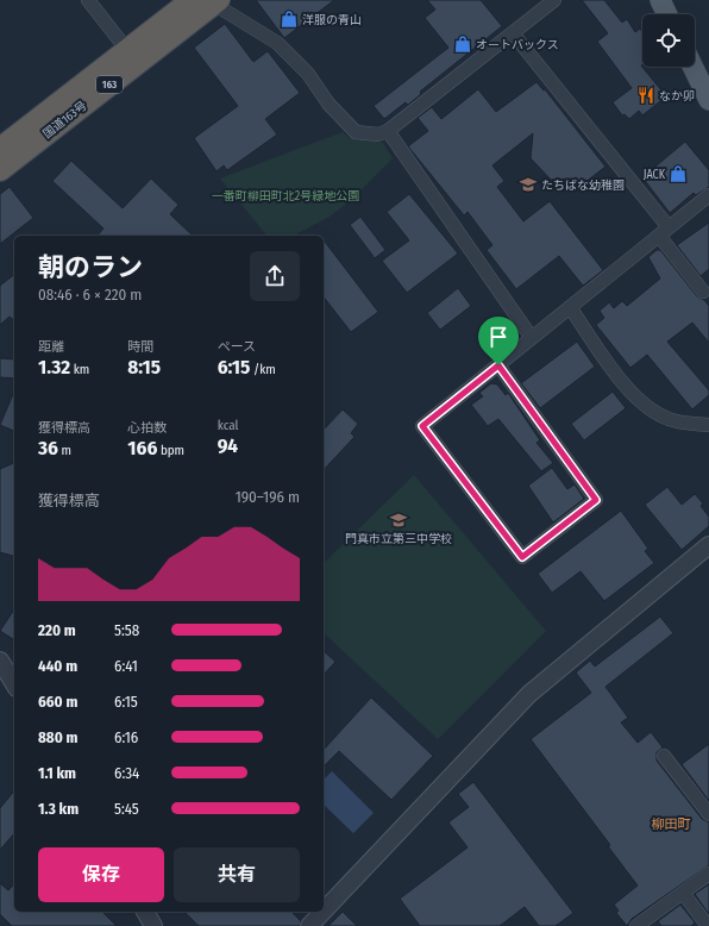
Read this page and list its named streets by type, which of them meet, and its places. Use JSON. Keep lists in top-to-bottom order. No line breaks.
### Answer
{"streets":{"highway":["163","国道163号"]},"districts":["柳田町"],"parks":["一番町柳田町北2号緑地公園"],"places":{"shop":["洋服の青山","オートバックス","JACK"],"restaurant":["なか卯"],"school or university":["たちばな幼稚園","門真市立第三中学校"]},"page":{"heading":["朝のラン","08:46 · 6 × 220 m"],"stats":[["距離","1.32 km"],["時間","8:15"],["ペース","6:15 /km"],["獲得標高","36 m"],["心拍数","166 bpm"],["kcal","94"]],"chart":["獲得標高","190–196 m"],"list":[{"name":"220 m","note":"5:58"},{"name":"440 m","note":"6:41"},{"name":"660 m","note":"6:15"},{"name":"880 m","note":"6:16"},{"name":"1.1 km","note":"6:34"},{"name":"1.3 km","note":"5:45"}],"buttons":["保存","共有"]}}
